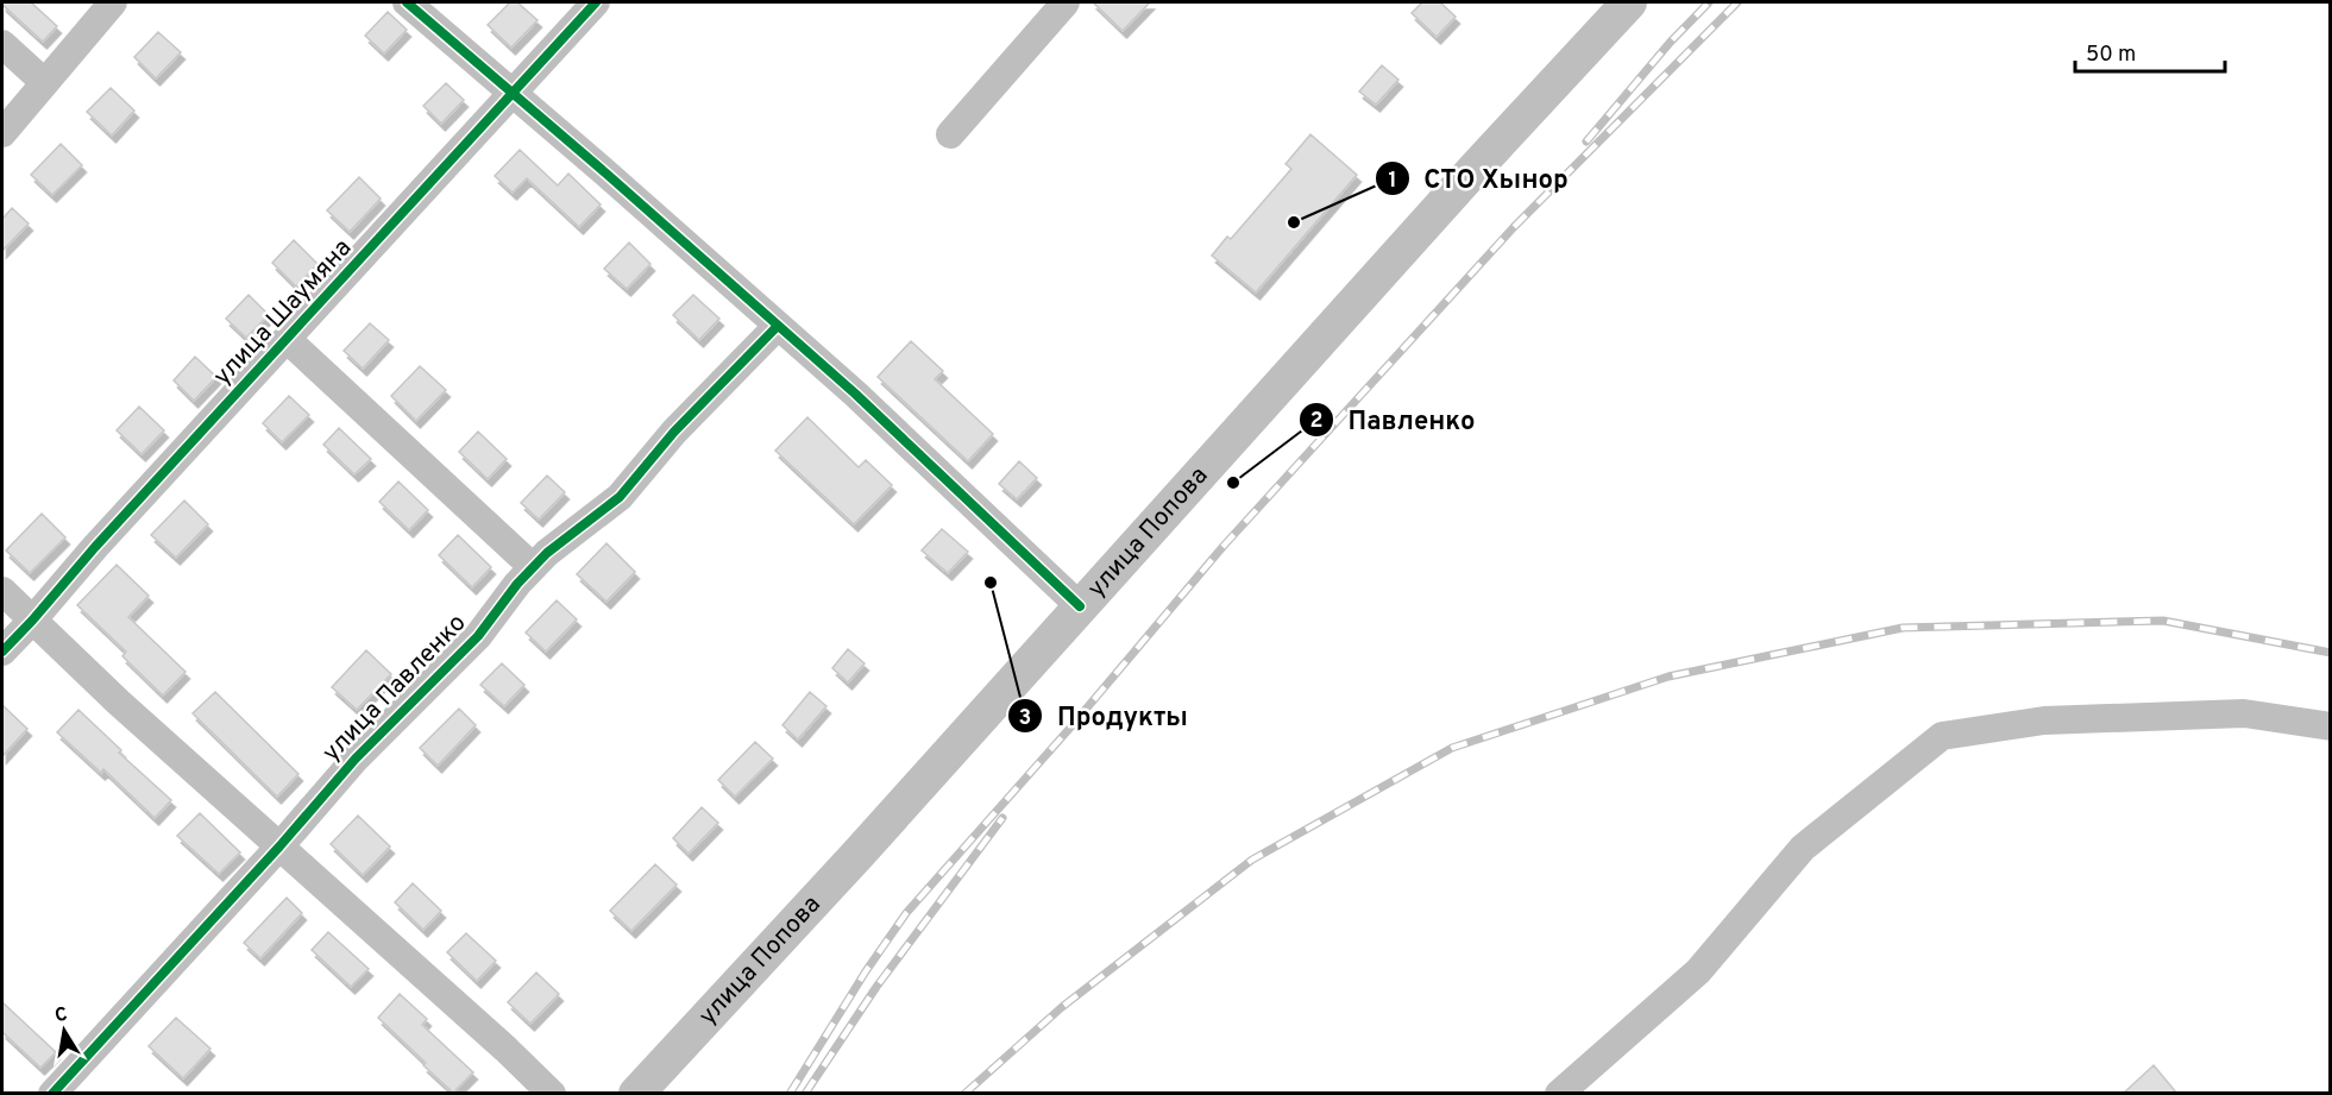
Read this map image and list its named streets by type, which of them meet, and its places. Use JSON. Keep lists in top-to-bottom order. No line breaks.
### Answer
{"streets":{"main road":["улица Попова"],"street":["улица Шаумяна","улица Павленко"]},"places":["СТО Хынор","Павленко","Продукты"],"scale_bar":"50 m","north":"top"}
